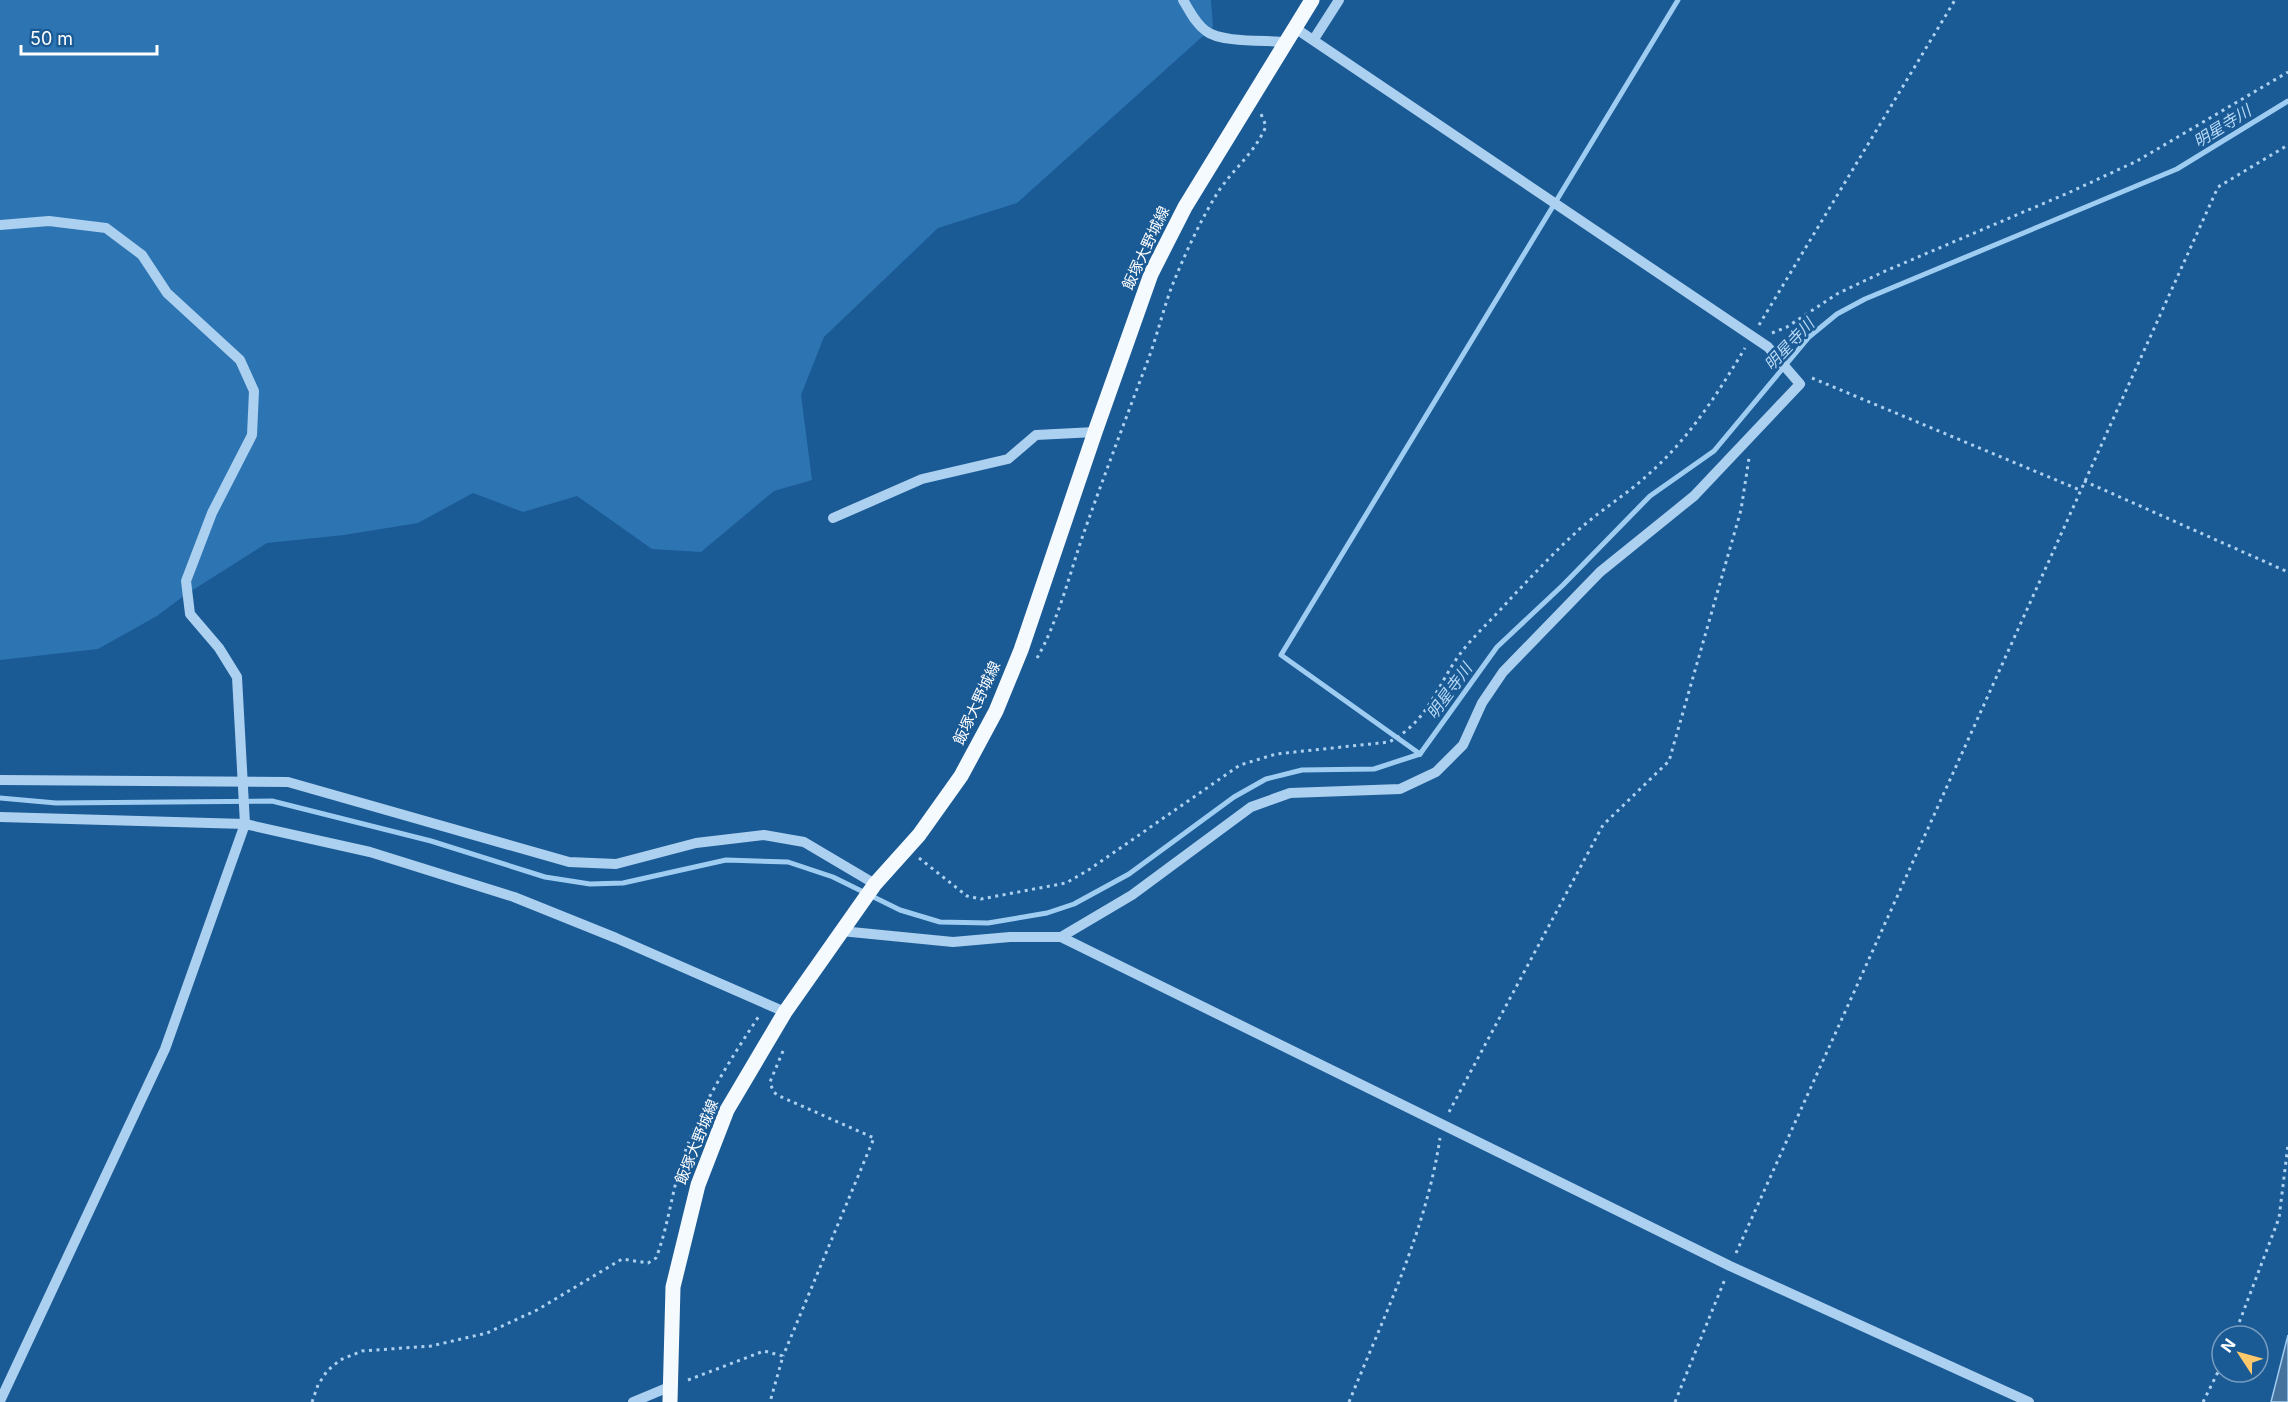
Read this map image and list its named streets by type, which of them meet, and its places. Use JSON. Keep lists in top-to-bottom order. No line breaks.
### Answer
{"streets":{"main road":["飯塚大野城線"]},"water":["明星寺川"],"scale_bar":"50 m","north":"top left"}
